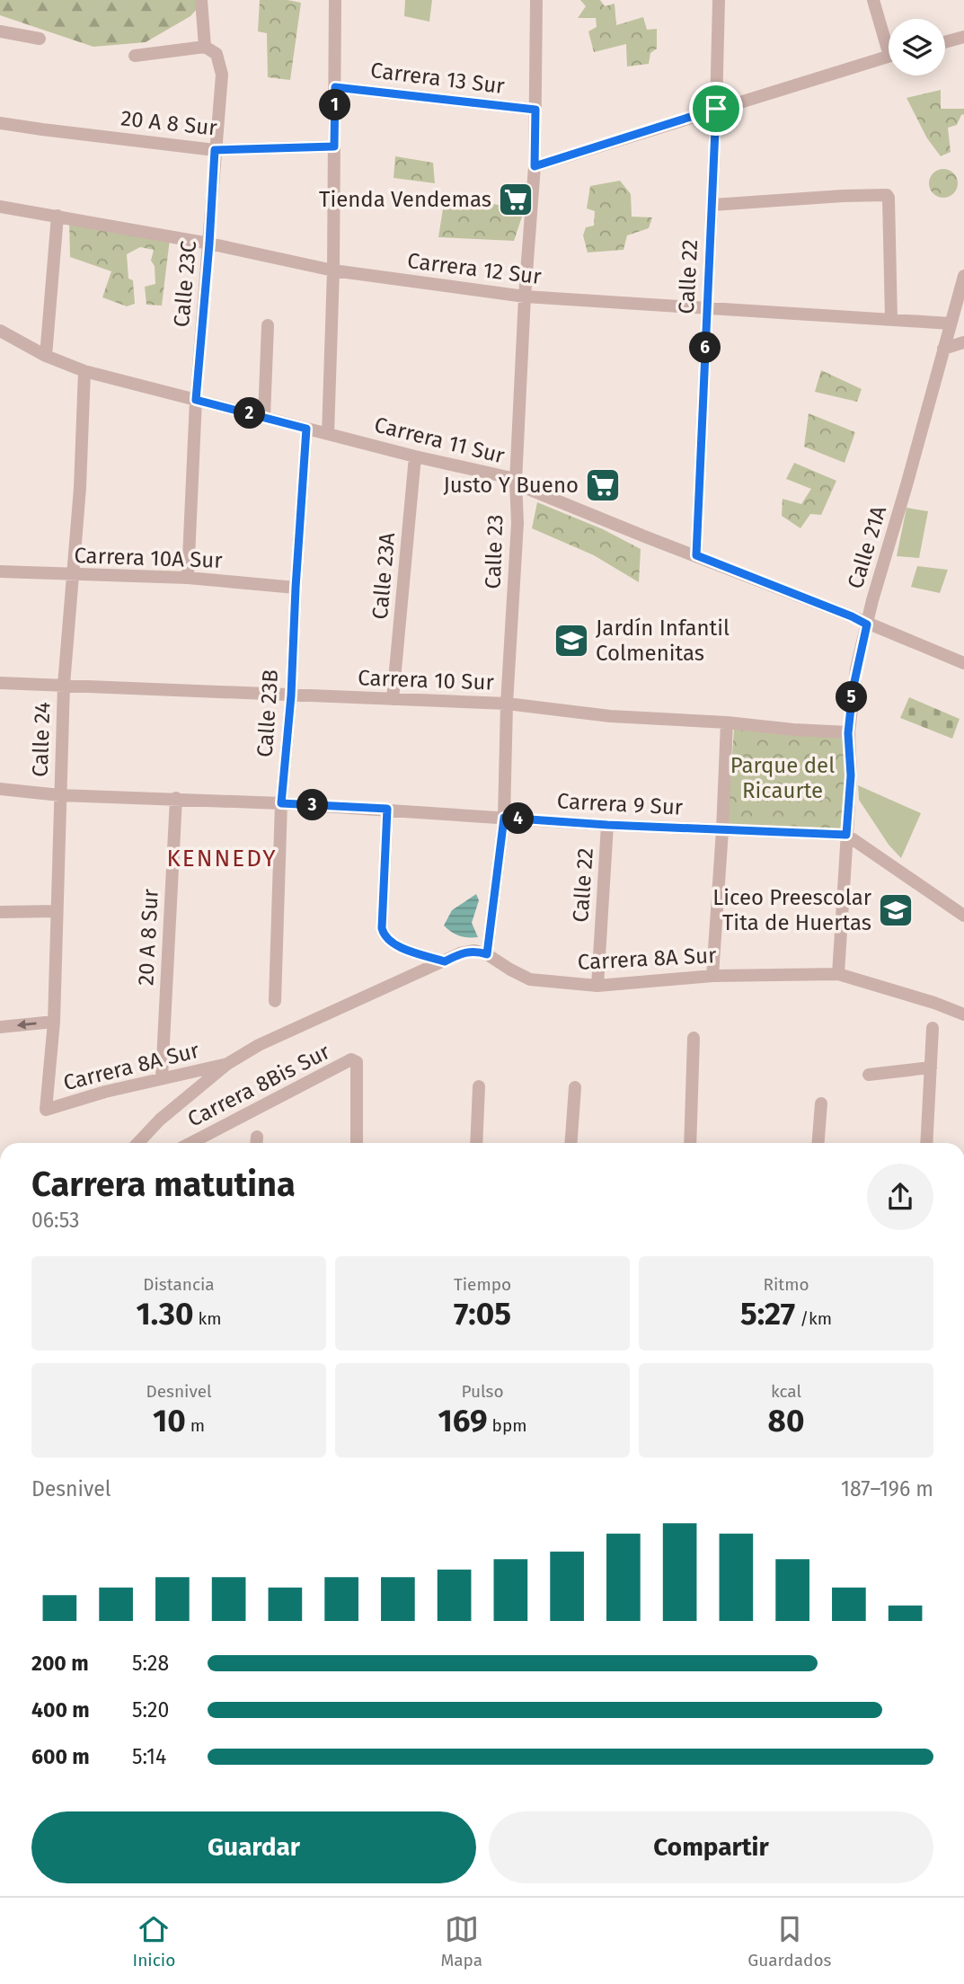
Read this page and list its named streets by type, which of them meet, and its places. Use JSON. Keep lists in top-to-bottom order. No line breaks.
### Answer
{"streets":{"street":["Carrera 13 Sur","20 A 8 Sur","Carrera 12 Sur","Calle 22","Calle 23C","Carrera 11 Sur","Calle 21A","Calle 23","Carrera 10A Sur","Calle 23A","Carrera 10 Sur","Calle 23B","Calle 24","Carrera 9 Sur","Carrera 8A Sur","Carrera 8Bis Sur"]},"crossings":[["Carrera 13 Sur","Calle 23"],["20 A 8 Sur","Calle 23C"],["20 A 8 Sur","Carrera 9 Sur"],["20 A 8 Sur","Carrera 8A Sur"],["Carrera 12 Sur","Calle 22"],["Carrera 12 Sur","Calle 23C"],["Carrera 12 Sur","Calle 21A"],["Carrera 12 Sur","Calle 23"],["Calle 22","Carrera 11 Sur"],["Calle 22","Carrera 9 Sur"],["Calle 22","Carrera 8A Sur"],["Calle 23C","Carrera 11 Sur"],["Calle 23C","Carrera 10A Sur"],["Carrera 11 Sur","Calle 21A"],["Carrera 11 Sur","Calle 23"],["Carrera 11 Sur","Calle 23A"],["Carrera 11 Sur","Calle 23B"],["Carrera 11 Sur","Calle 24"],["Calle 21A","Carrera 10 Sur"],["Calle 21A","Carrera 9 Sur"],["Calle 21A","Carrera 8A Sur"],["Calle 23","Carrera 10 Sur"],["Calle 23","Carrera 9 Sur"],["Calle 23","Carrera 8A Sur"],["Carrera 10A Sur","Calle 23B"],["Carrera 10A Sur","Calle 24"],["Calle 23A","Carrera 10 Sur"],["Carrera 10 Sur","Calle 23B"],["Carrera 10 Sur","Calle 24"],["Calle 23B","Carrera 9 Sur"],["Calle 24","Carrera 9 Sur"],["Calle 24","Carrera 8A Sur"]],"districts":["KENNEDY"],"parks":["Parque del Ricaurte"],"places":{"supermarket":["Tienda Vendemas","Justo Y Bueno"],"school or university":["Jardín Infantil Colmenitas","Liceo Preescolar Tita de Huertas"]},"page":{"pins":["1","6","2","5","3","4"],"heading":["Carrera matutina","06:53"],"stats":[["Distancia","1.30 km"],["Tiempo","7:05"],["Ritmo","5:27 /km"],["Desnivel","10 m"],["Pulso","169 bpm"],["kcal","80"]],"chart":["Desnivel","187–196 m"],"list":[{"name":"200 m","note":"5:28"},{"name":"400 m","note":"5:20"},{"name":"600 m","note":"5:14"}],"buttons":["Guardar","Compartir"],"tabs":["Inicio","Mapa","Guardados"]}}
